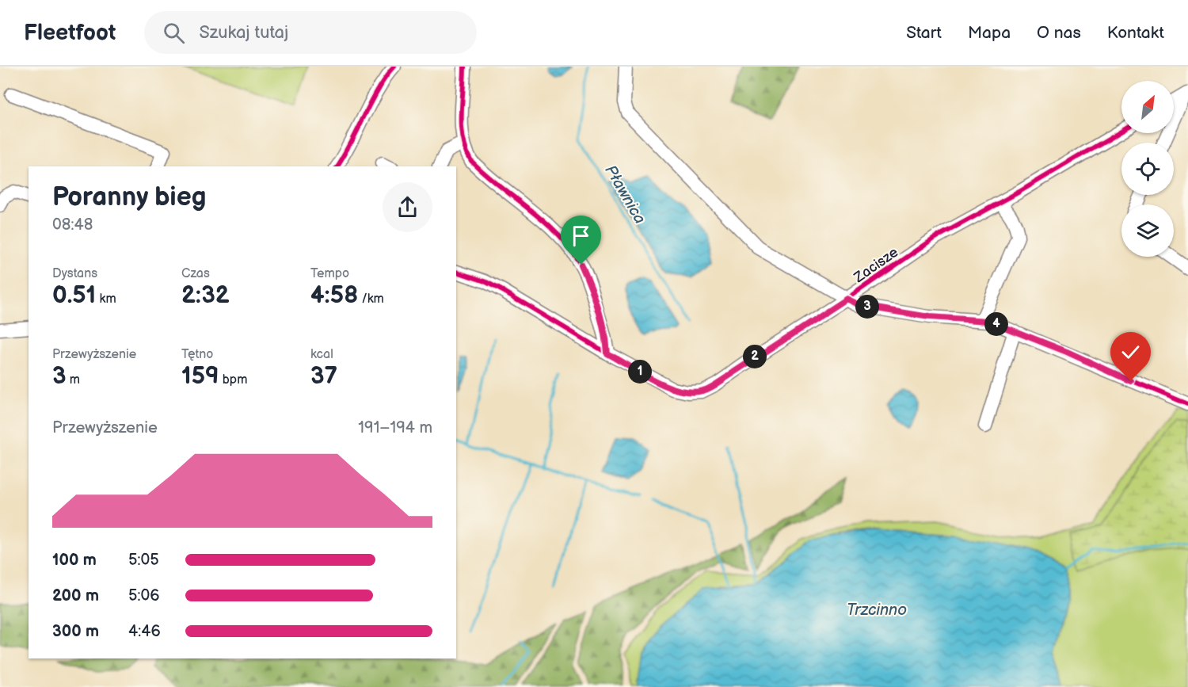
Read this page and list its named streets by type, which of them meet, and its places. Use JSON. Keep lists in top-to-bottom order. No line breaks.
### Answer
{"streets":{"street":["Zacisze"]},"water":["Pławnica","Trzcinno"],"north":"top right","page":{"header":"Fleetfoot","search":"Szukaj tutaj","nav":["Start","Mapa","O nas","Kontakt"],"heading":["Poranny bieg","08:48"],"stats":[["Dystans","0.51 km"],["Czas","2:32"],["Tempo","4:58 /km"],["Przewyższenie","3 m"],["Tętno","159 bpm"],["kcal","37"]],"pins":["3","4","2","1"],"chart":["Przewyższenie","191–194 m"],"list":[{"name":"100 m","note":"5:05"},{"name":"200 m","note":"5:06"},{"name":"300 m","note":"4:46"}]}}
